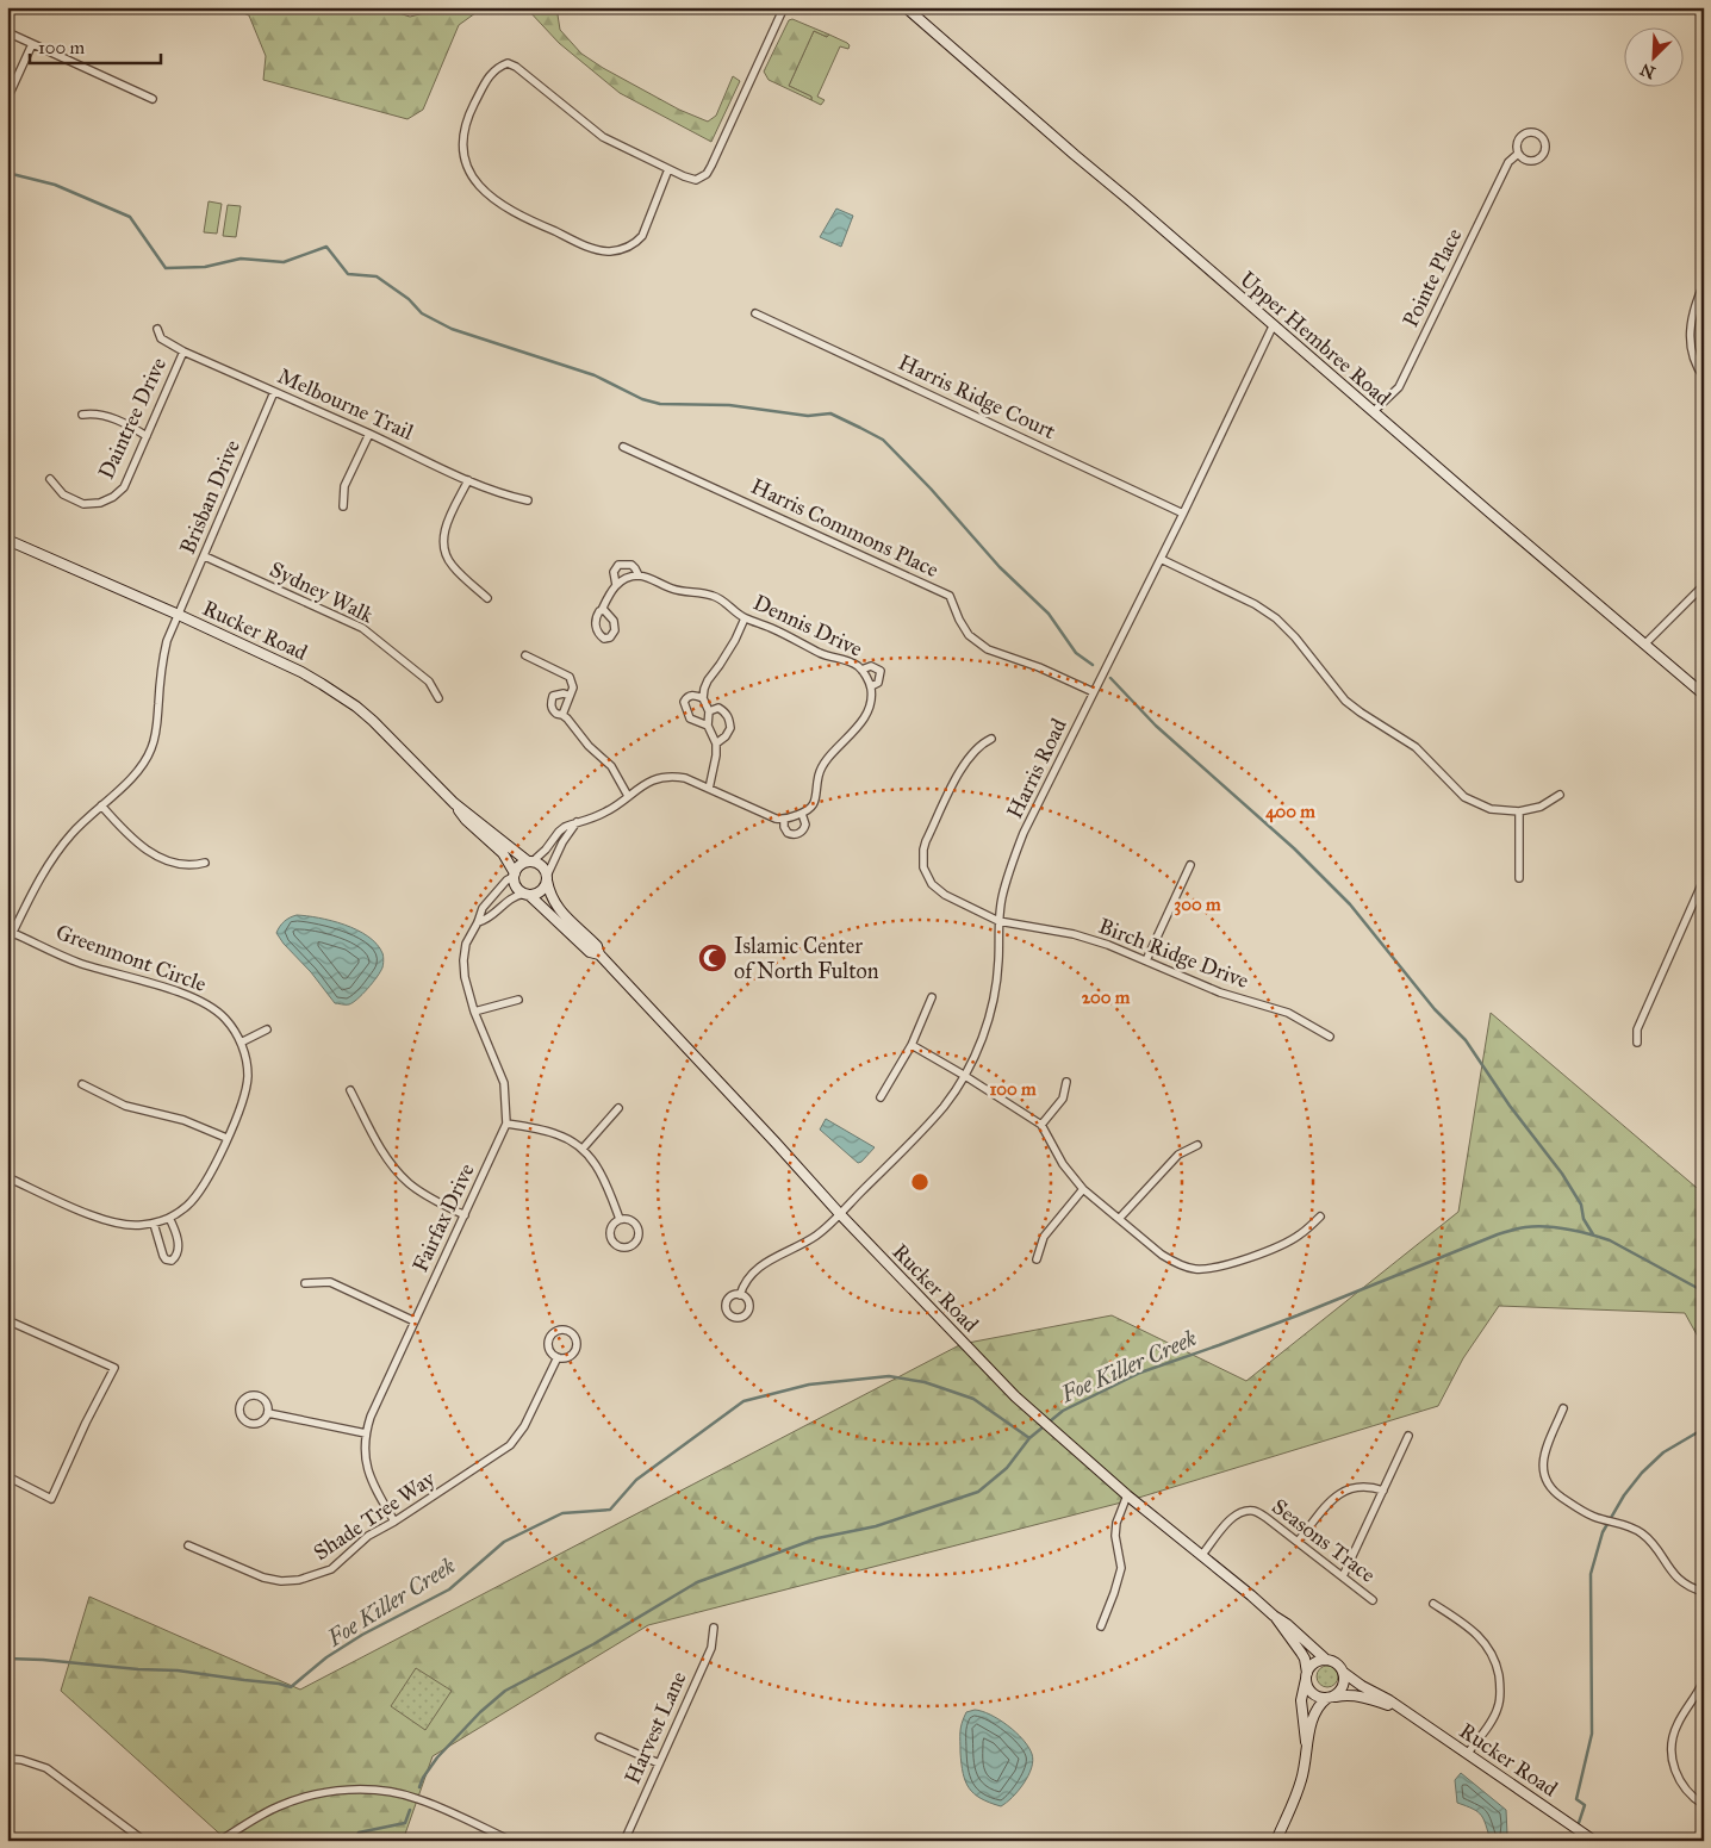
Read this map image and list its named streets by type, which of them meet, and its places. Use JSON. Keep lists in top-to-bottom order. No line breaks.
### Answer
{"streets":{"main road":["Upper Hembree Road","Rucker Road"],"street":["Pointe Place","Harris Ridge Court","Melbourne Trail","Daintree Drive","Brisban Drive","Harris Commons Place","Sydney Walk","Dennis Drive","Harris Road","Birch Ridge Drive","Greenmont Circle","Fairfax Drive","Shade Tree Way","Seasons Trace","Harvest Lane"]},"crossings":[["Pointe Place","Upper Hembree Road"],["Upper Hembree Road","Harris Road"],["Harris Ridge Court","Harris Road"],["Melbourne Trail","Daintree Drive"],["Melbourne Trail","Brisban Drive"],["Brisban Drive","Sydney Walk"],["Brisban Drive","Rucker Road"],["Brisban Drive","Greenmont Circle"],["Harris Commons Place","Harris Road"],["Rucker Road","Harris Road"],["Rucker Road","Fairfax Drive"],["Rucker Road","Seasons Trace"],["Harris Road","Birch Ridge Drive"],["Fairfax Drive","Shade Tree Way"]],"water":["Foe Killer Creek"],"places":{"mosque":["Islamic Center of North Fulton"]},"scale_bar":"100 m","north":"bottom left","rings":["400 m","300 m","200 m","100 m"]}
